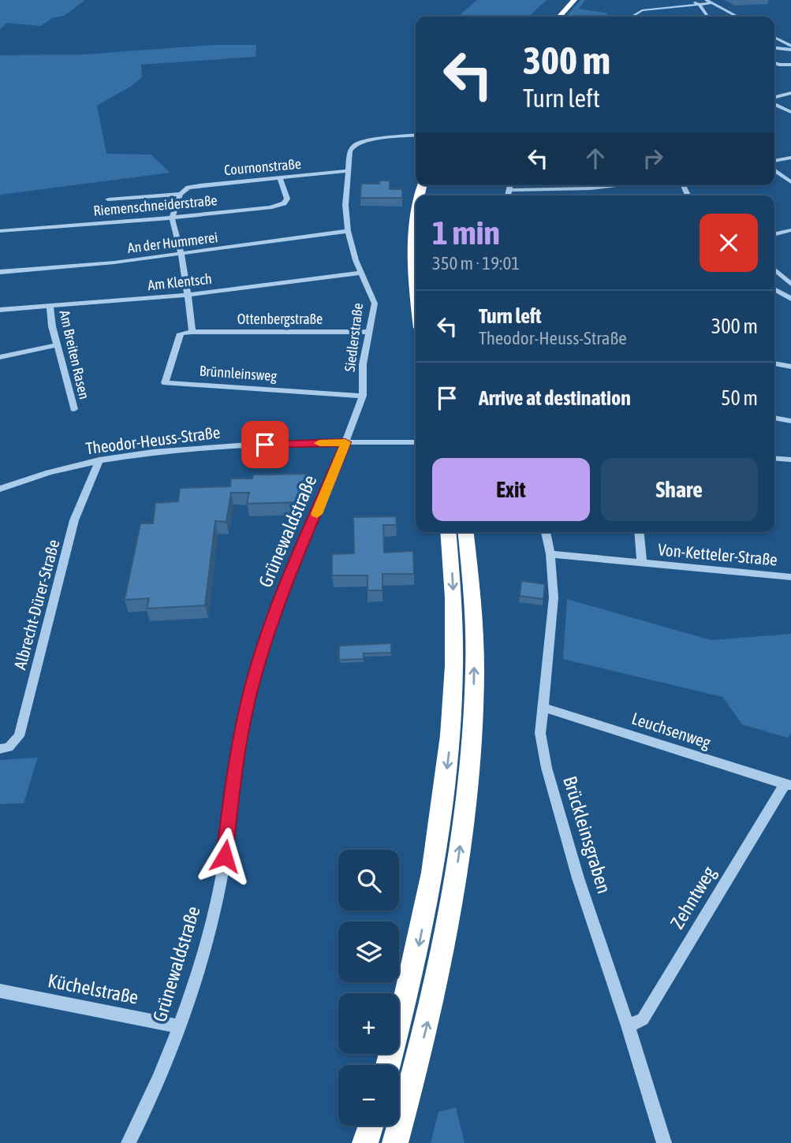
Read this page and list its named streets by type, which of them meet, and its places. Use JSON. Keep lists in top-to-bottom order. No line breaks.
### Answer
{"streets":{"street":["Cournonstraße","Riemenschneiderstraße","An der Hummerei","Am Klentsch","Ottenbergstraße","Siedlerstraße","Am Breiten Rasen","Brünnleinsweg","Theodor-Heuss-Straße","Grünewaldstraße","Von-Ketteler-Straße","Albrecht-Dürer-Straße","Leuchsenweg","Brückleinsgraben","Zehntweg","Küchelstraße"]},"crossings":[["Cournonstraße","Riemenschneiderstraße"],["Cournonstraße","Siedlerstraße"],["An der Hummerei","Siedlerstraße"],["Am Klentsch","Siedlerstraße"],["Am Klentsch","Am Breiten Rasen"],["Ottenbergstraße","Siedlerstraße"],["Siedlerstraße","Brünnleinsweg"],["Siedlerstraße","Theodor-Heuss-Straße"],["Siedlerstraße","Grünewaldstraße"],["Theodor-Heuss-Straße","Grünewaldstraße"],["Theodor-Heuss-Straße","Albrecht-Dürer-Straße"],["Grünewaldstraße","Küchelstraße"],["Von-Ketteler-Straße","Brückleinsgraben"],["Leuchsenweg","Brückleinsgraben"],["Leuchsenweg","Zehntweg"],["Brückleinsgraben","Zehntweg"]],"page":{"turn":["300 m","Turn left"],"heading":["1 min","350 m · 19:01"],"list":[{"name":"Turn left","note":"Theodor-Heuss-Straße","value":"300 m"},{"name":"Arrive at destination","value":"50 m"}],"buttons":["Exit","Share"],"map_buttons":["+","−"]}}
